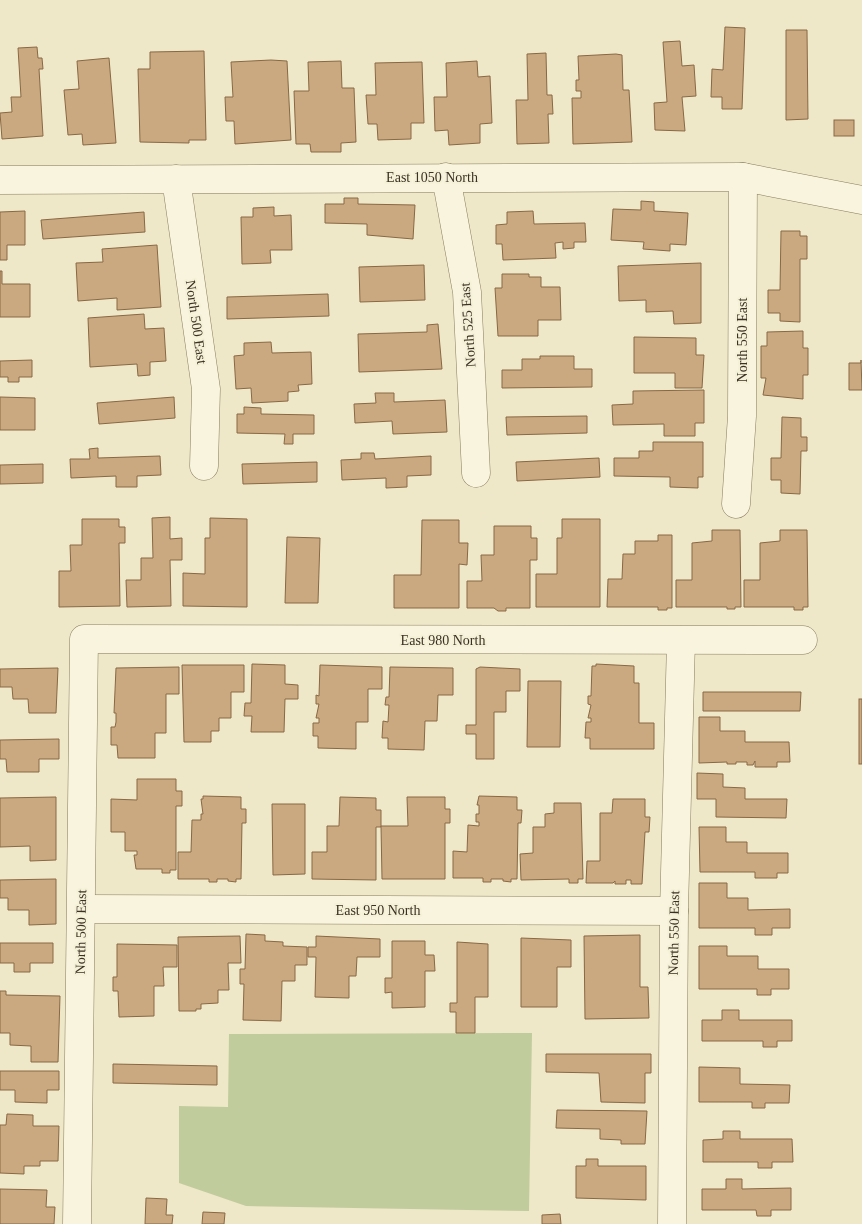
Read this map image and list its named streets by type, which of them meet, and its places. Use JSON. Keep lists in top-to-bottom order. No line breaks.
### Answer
{"streets":{"street":["East 1050 North","North 500 East","North 525 East","North 550 East","East 980 North","East 950 North"]},"crossings":[["East 1050 North","North 500 East"],["East 1050 North","North 525 East"],["East 1050 North","North 550 East"],["North 500 East","East 980 North"],["North 500 East","East 950 North"],["North 550 East","East 980 North"],["North 550 East","East 950 North"]]}
